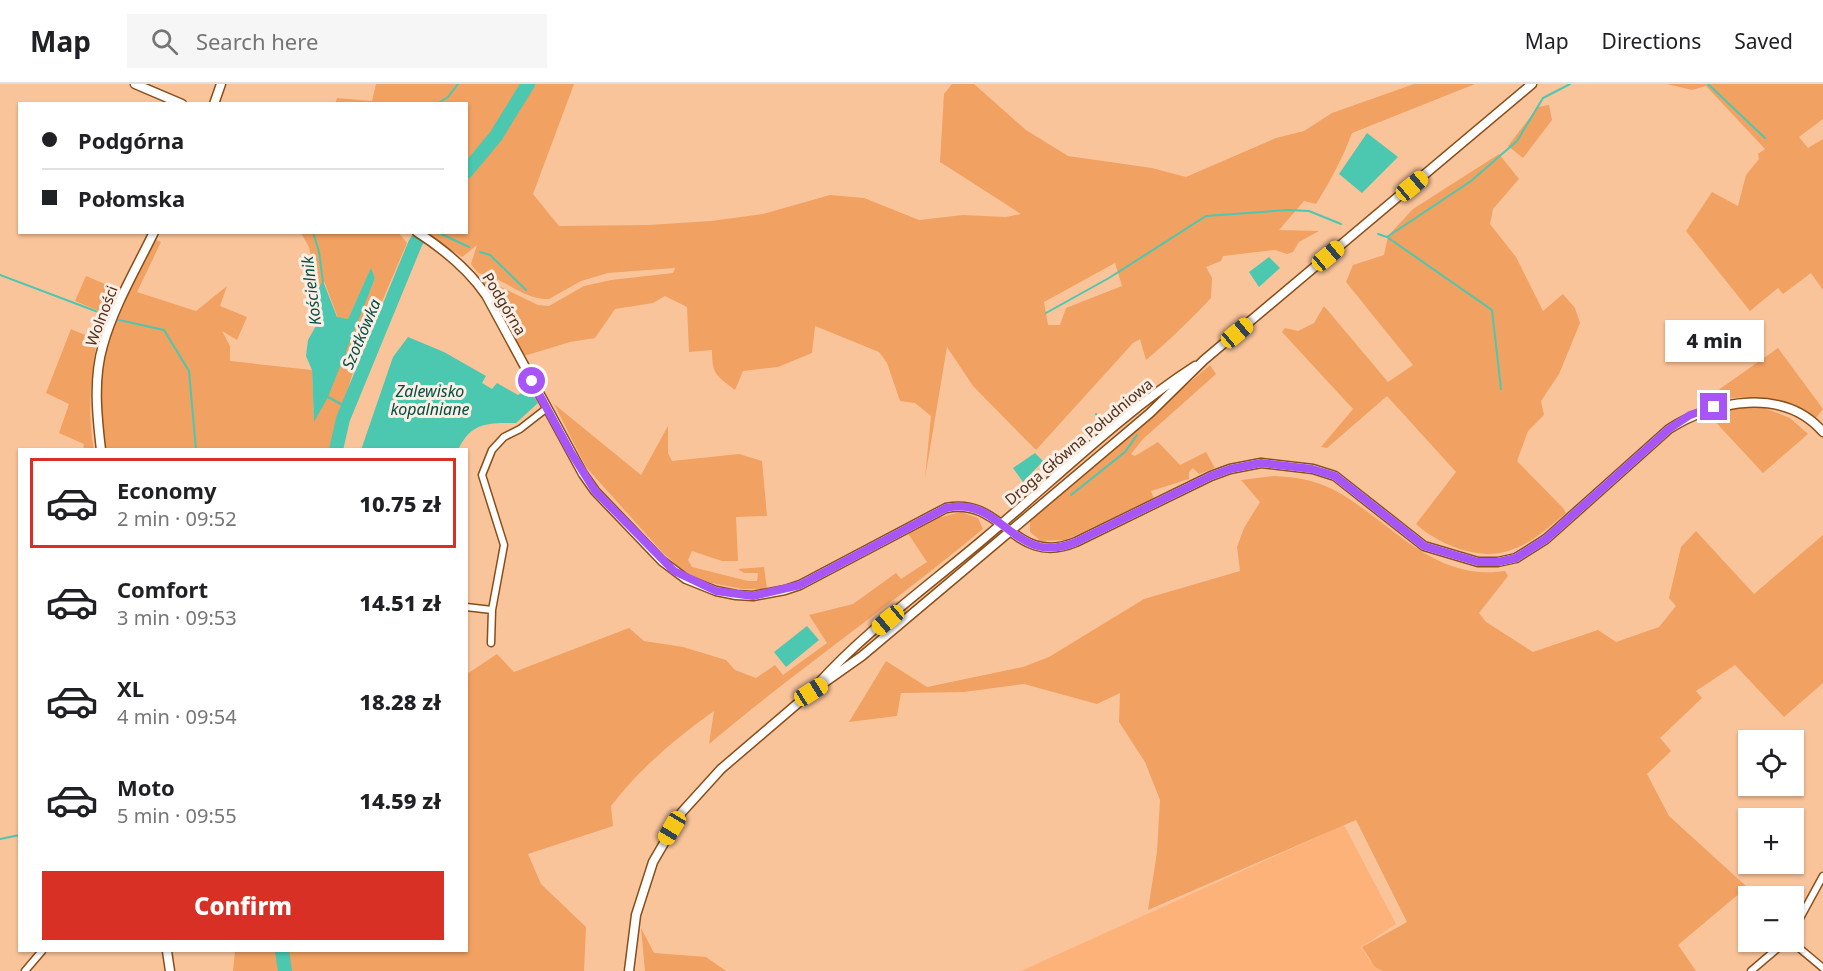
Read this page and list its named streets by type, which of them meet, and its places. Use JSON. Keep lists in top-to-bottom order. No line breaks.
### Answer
{"streets":{"main road":["Podgórna","Wolności","Droga Główna Południowa"]},"crossings":[["Podgórna","Droga Główna Południowa"]],"water":["Kościelnik","Szotkówka","Zalewisko kopalniane"],"page":{"header":"Map","search":"Search here","nav":["Map","Directions","Saved"],"banner":["Podgórna","Połomska"],"bubble":"4 min","list":[{"name":"Economy","note":"2 min · 09:52","value":"10.75 zł"},{"name":"Comfort","note":"3 min · 09:53","value":"14.51 zł"},{"name":"XL","note":"4 min · 09:54","value":"18.28 zł"},{"name":"Moto","note":"5 min · 09:55","value":"14.59 zł"}],"map_buttons":["+","−"],"buttons":"Confirm"}}
